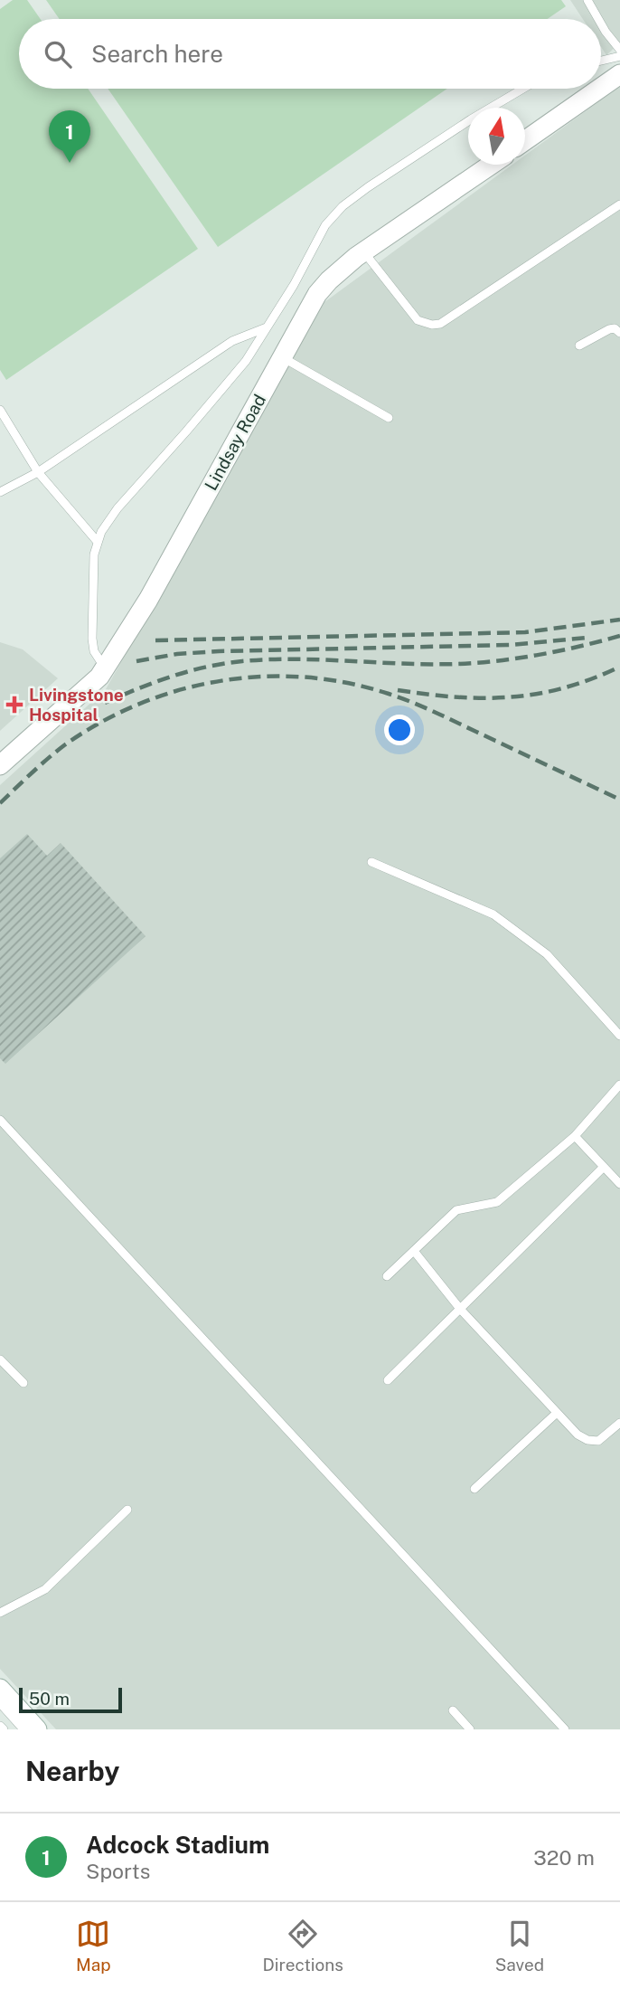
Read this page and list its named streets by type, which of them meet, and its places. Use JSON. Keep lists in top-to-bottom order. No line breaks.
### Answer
{"streets":{"street":["Lindsay Road"]},"places":{"health":["Livingstone Hospital"]},"scale_bar":"50 m","north":"top","page":{"search":"Search here","pins":"1","scale":"50 m","heading":"Nearby","list":[{"mark":"1","name":"Adcock Stadium","note":"Sports","value":"320 m"}],"nav":["Map","Directions","Saved"]}}
